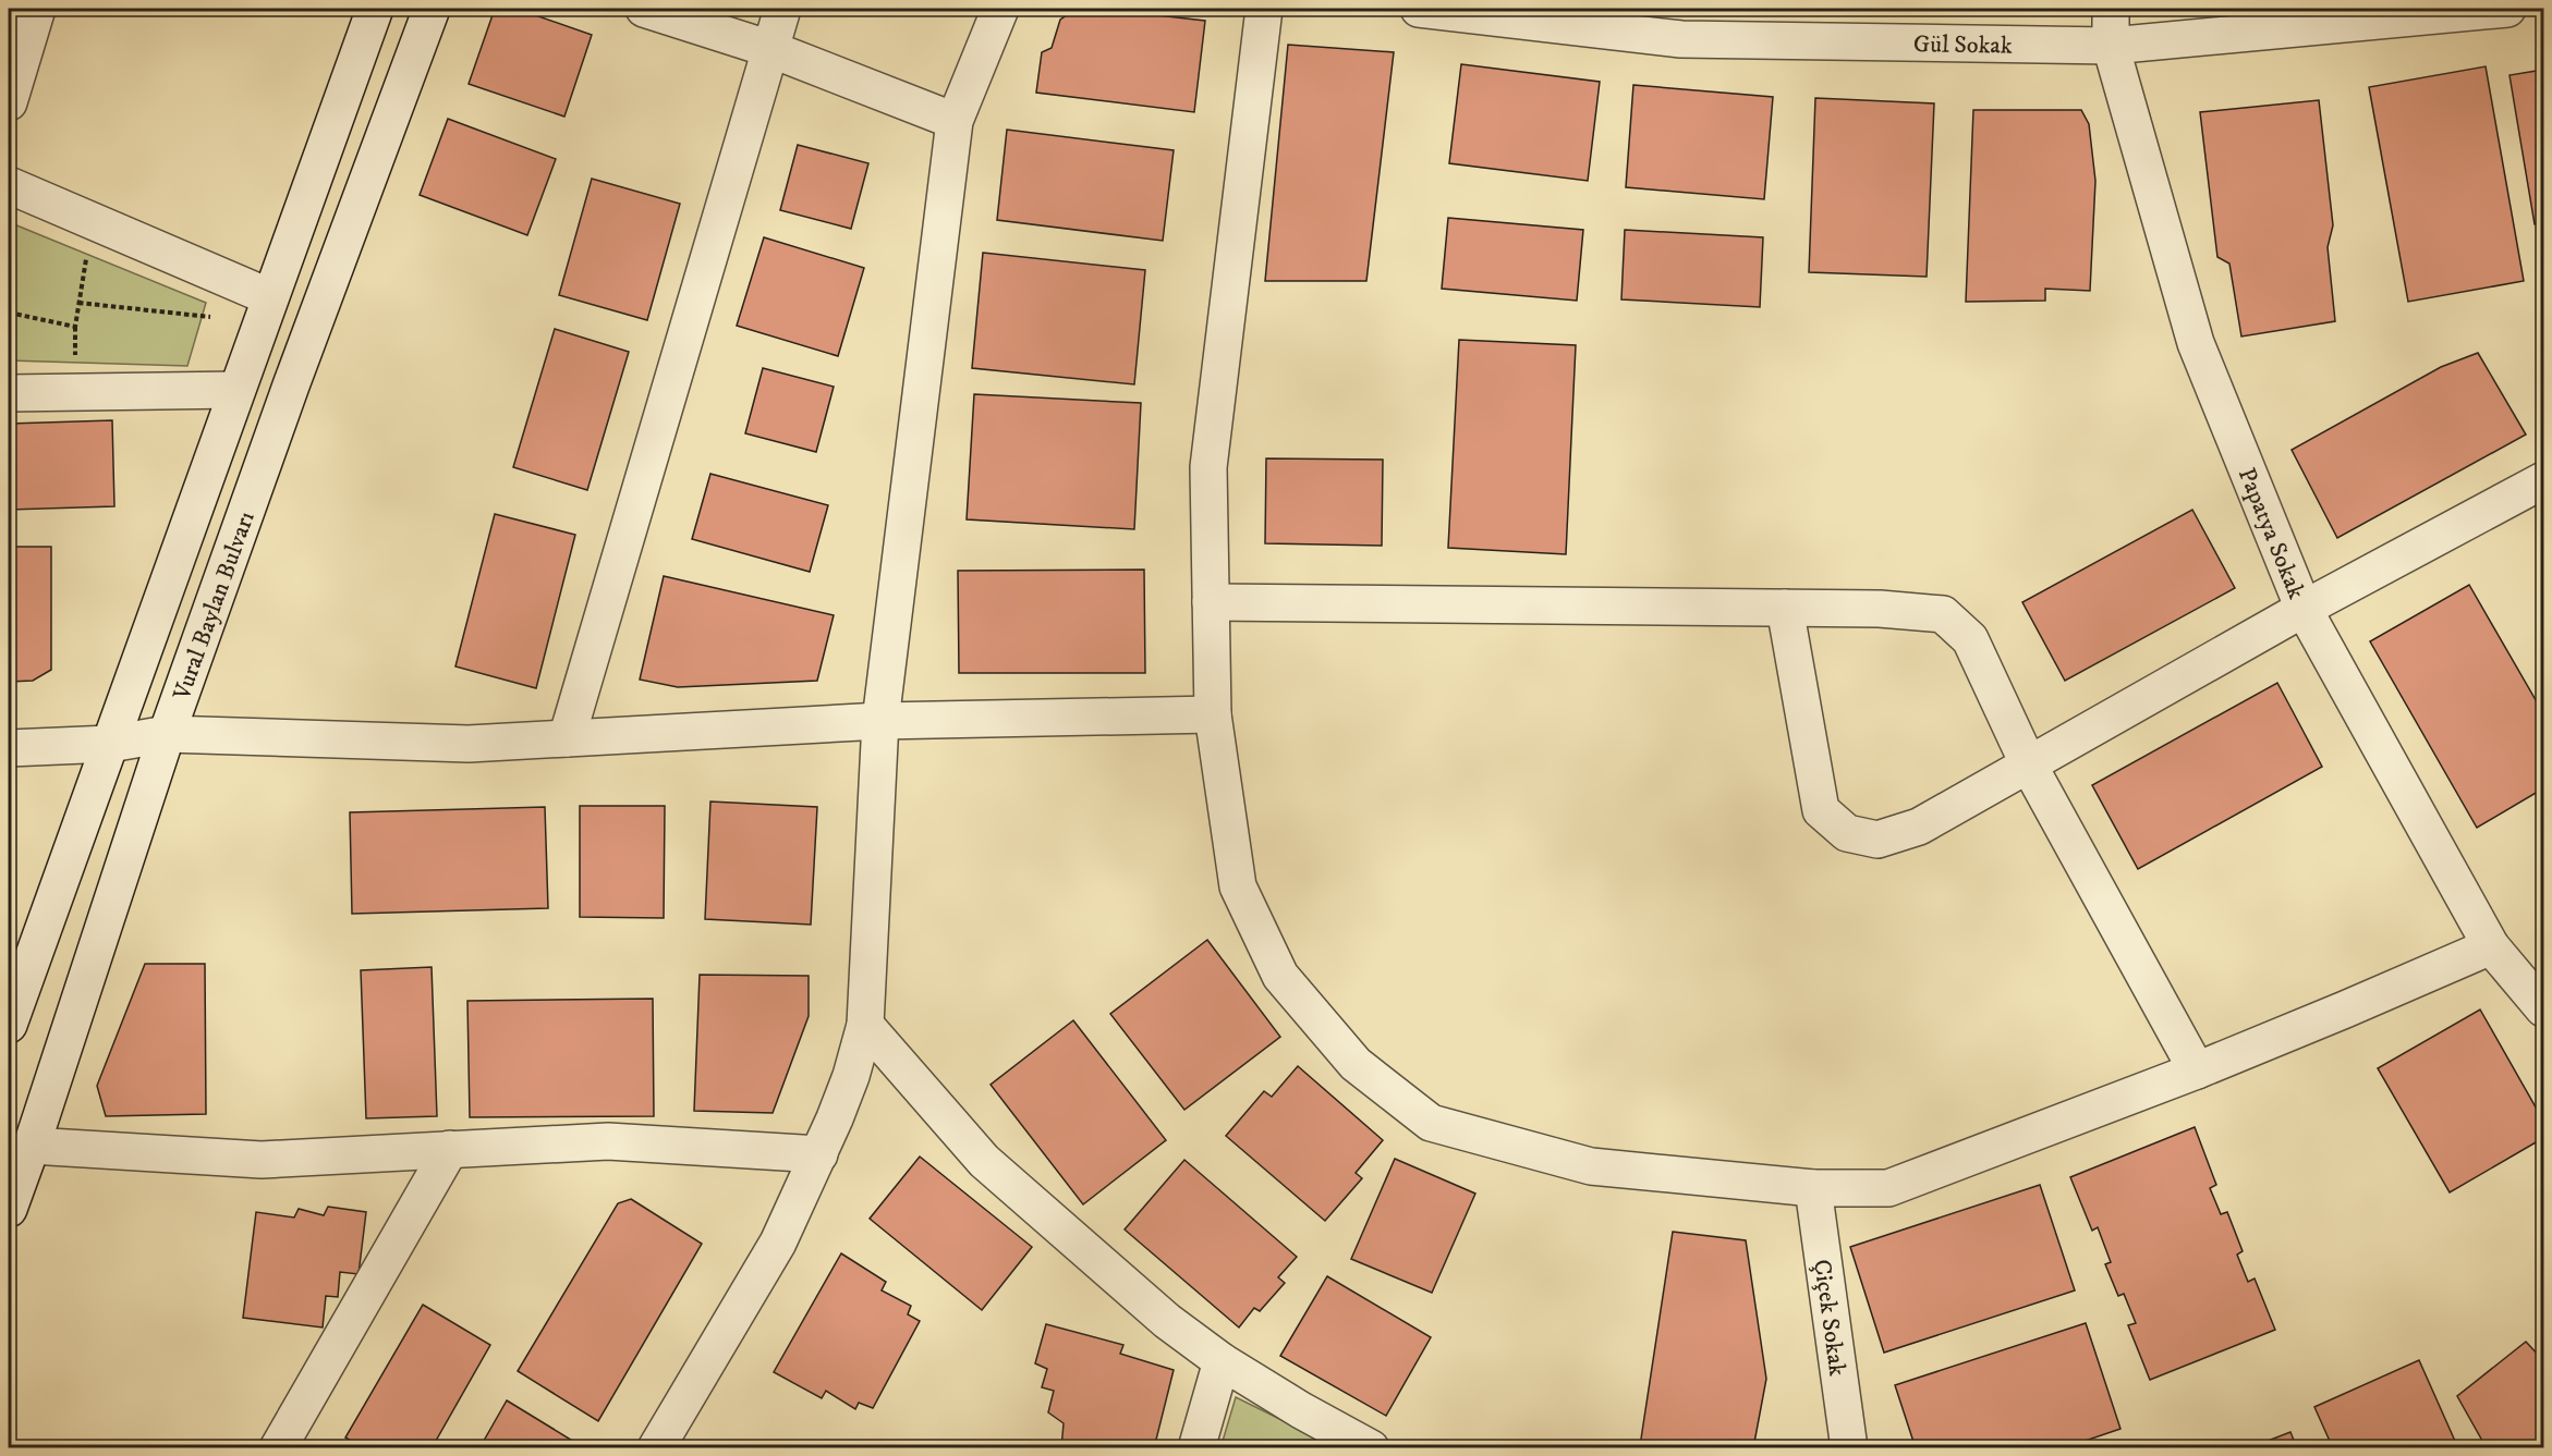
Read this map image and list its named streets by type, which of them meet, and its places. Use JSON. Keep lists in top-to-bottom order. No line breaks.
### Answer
{"streets":{"street":["Gül Sokak","Papatya Sokak","Vural Baylan Bulvarı","Çiçek Sokak"]},"crossings":[["Gül Sokak","Papatya Sokak"]]}
